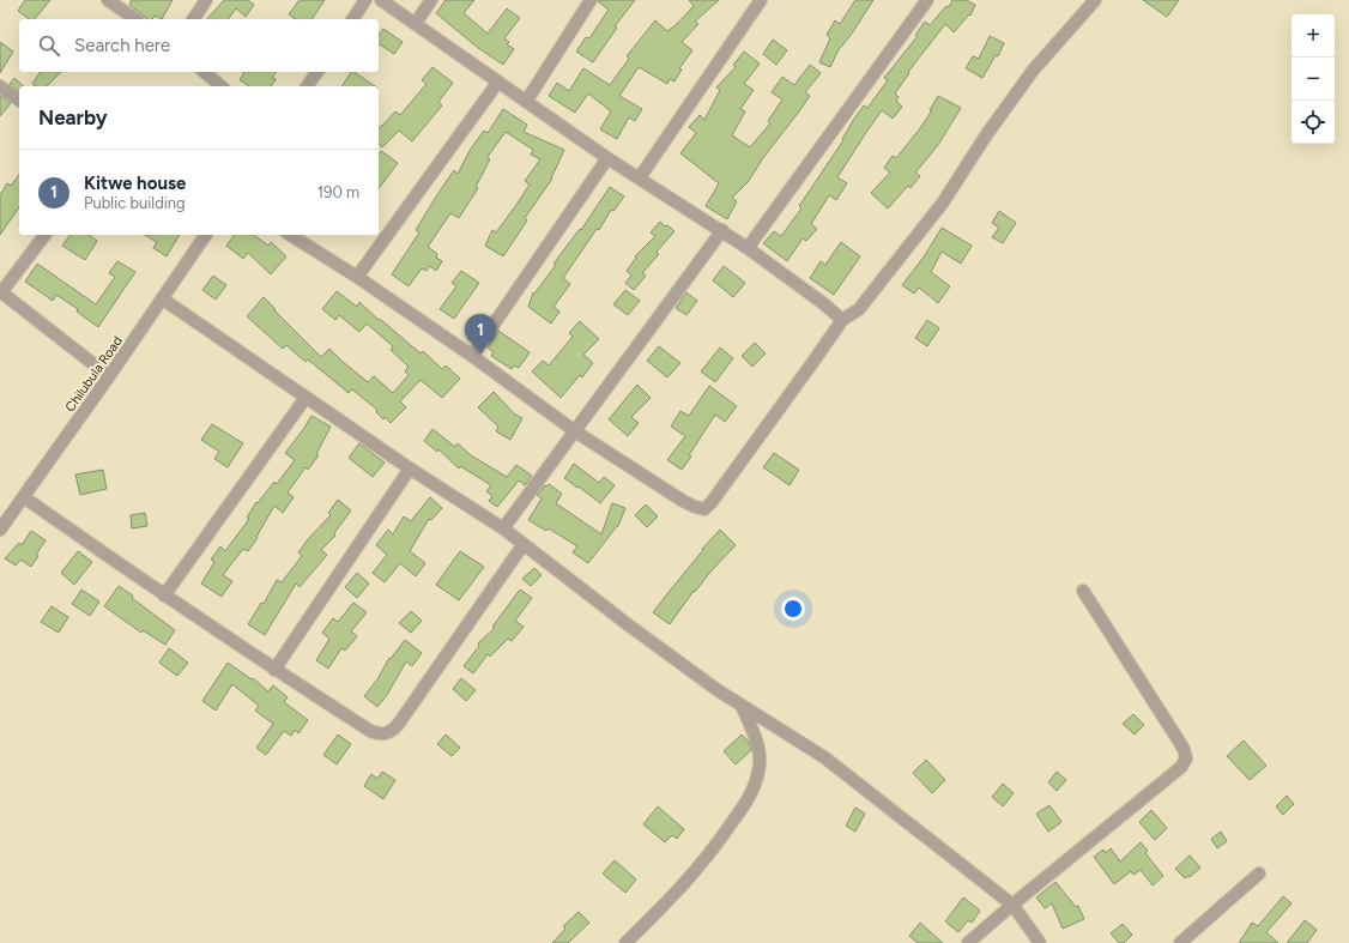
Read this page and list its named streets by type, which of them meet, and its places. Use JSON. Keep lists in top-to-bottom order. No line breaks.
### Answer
{"streets":{"street":["Chilubula Road"]},"page":{"map_buttons":["+","−"],"search":"Search here","heading":"Nearby","list":[{"mark":"1","name":"Kitwe house","note":"Public building","value":"190 m"}],"pins":"1"}}
